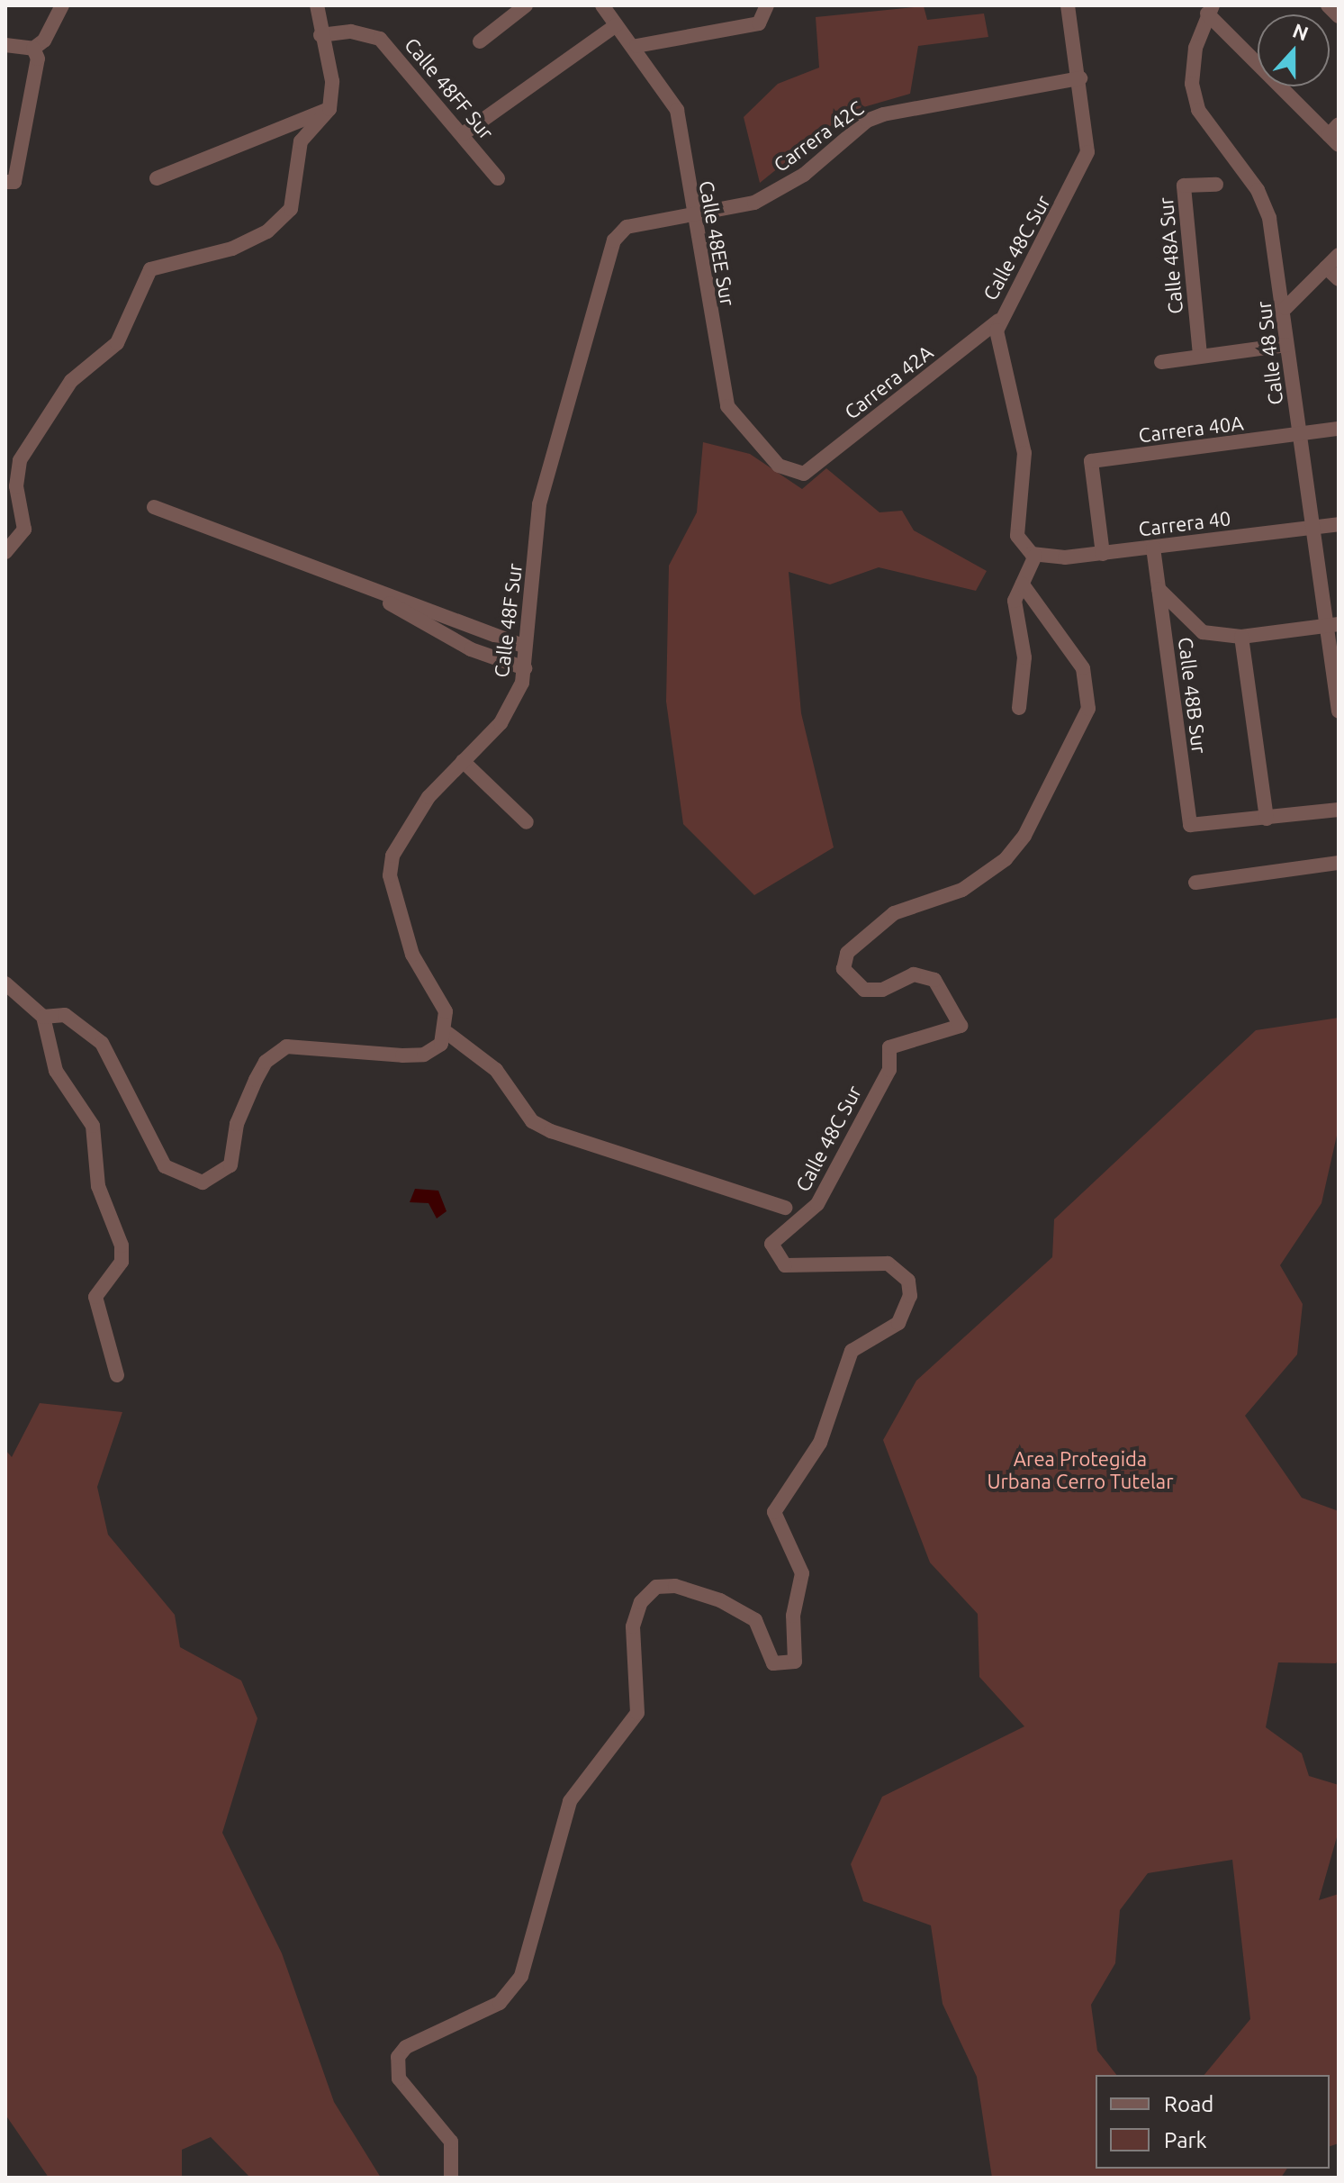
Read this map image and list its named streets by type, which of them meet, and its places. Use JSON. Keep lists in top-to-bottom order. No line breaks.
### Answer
{"streets":{"street":["Calle 48FF Sur","Carrera 42C","Calle 48EE Sur","Calle 48C Sur","Calle 48A Sur","Calle 48 Sur","Carrera 42A","Carrera 40A","Carrera 40","Calle 48F Sur","Calle 48B Sur"]},"crossings":[["Carrera 42C","Calle 48EE Sur"],["Carrera 42C","Calle 48C Sur"],["Carrera 42C","Calle 48F Sur"],["Calle 48EE Sur","Carrera 42A"],["Calle 48C Sur","Carrera 42A"],["Calle 48C Sur","Carrera 40"],["Calle 48 Sur","Carrera 40A"],["Calle 48 Sur","Carrera 40"],["Carrera 40A","Carrera 40"],["Carrera 40","Calle 48B Sur"]],"parks":["Area Protegida Urbana Cerro Tutelar"],"legend":["Road","Park"],"north":"top"}
